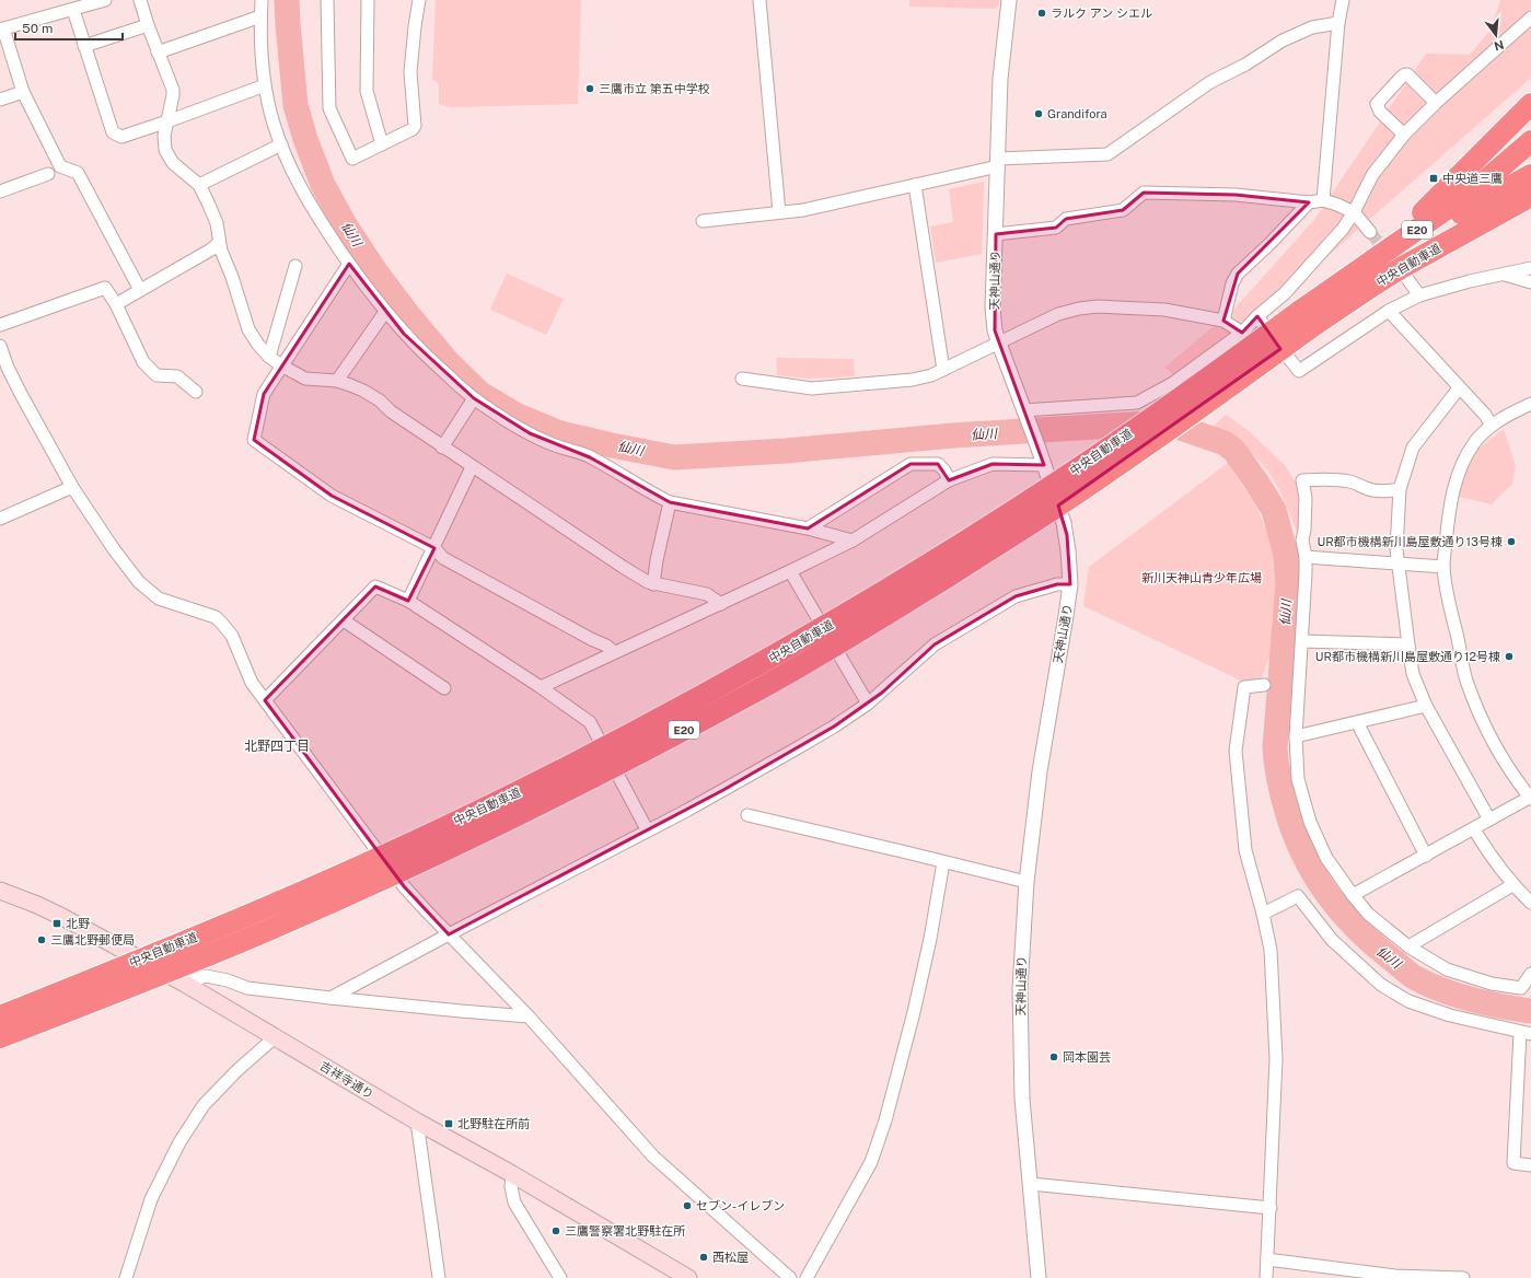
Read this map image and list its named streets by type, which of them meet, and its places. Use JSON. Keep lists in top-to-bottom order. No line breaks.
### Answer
{"streets":{"highway":["E20","中央自動車道"],"main road":["吉祥寺通り"],"street":["天神山通り"]},"districts":["北野四丁目"],"water":["仙川"],"parks":["新川天神山青少年広場"],"places":{"other":["ラルク アン シエル","三鷹市立 第五中学校","Grandifora","UR都市機構新川島屋敷通り13号棟","UR都市機構新川島屋敷通り12号棟","三鷹北野郵便局","岡本園芸","セブン-イレブン","三鷹警察署北野駐在所","西松屋"],"transit":["中央道三鷹","北野","北野駐在所前"]},"scale_bar":"50 m","north":"bottom"}
